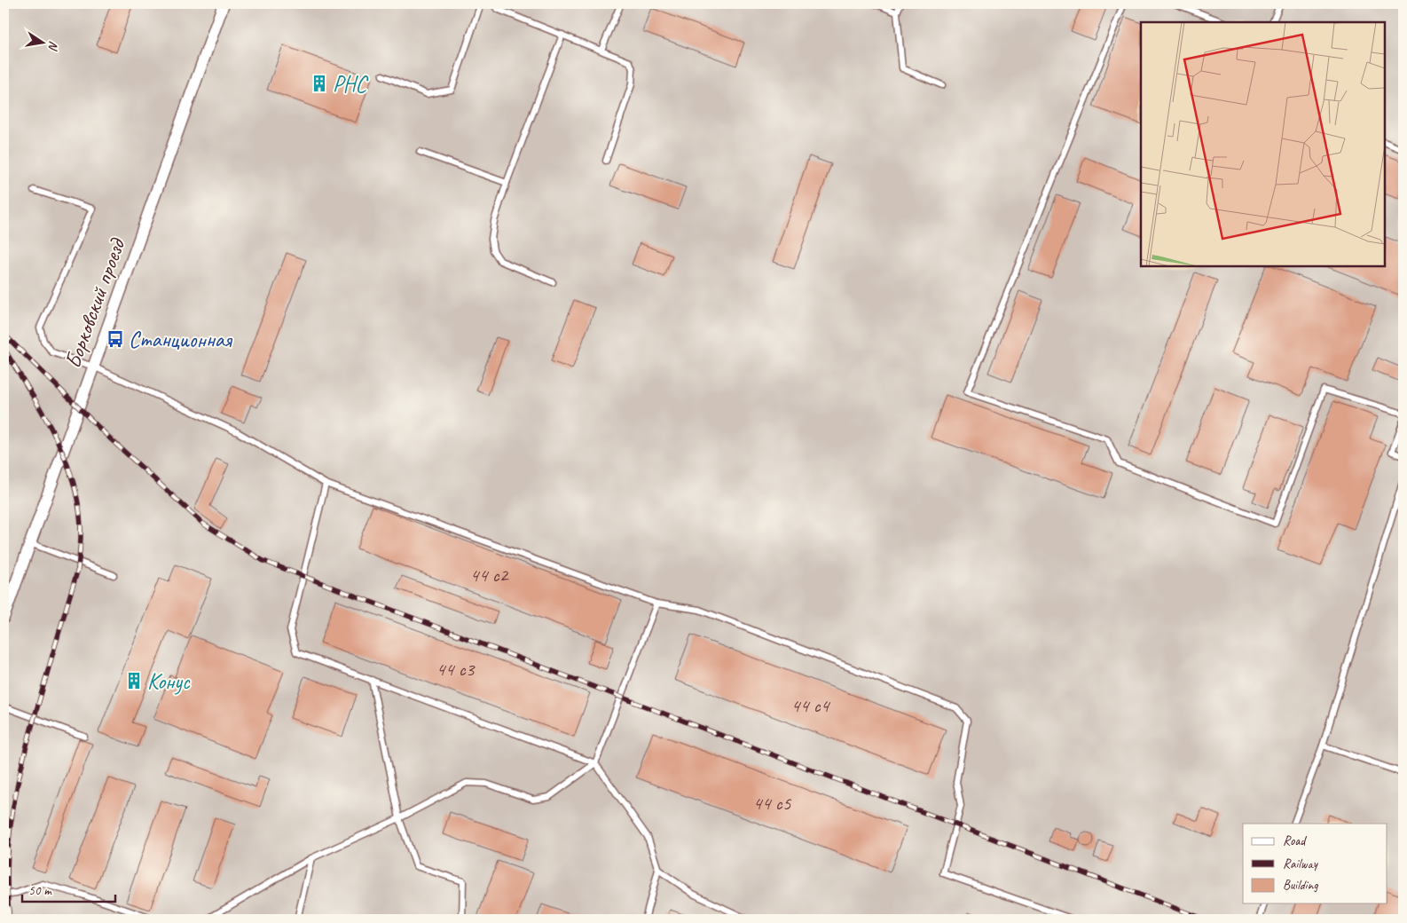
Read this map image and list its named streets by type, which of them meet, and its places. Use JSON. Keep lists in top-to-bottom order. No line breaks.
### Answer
{"streets":{"street":["Борковский проезд"]},"places":{"building":["РНС","Конус"],"bus stop":["Станционная"]},"house_numbers":["44 с2","44 с3","44 с4","44 с5"],"legend":["Road","Railway","Building"],"scale_bar":"50 m","north":"right"}
